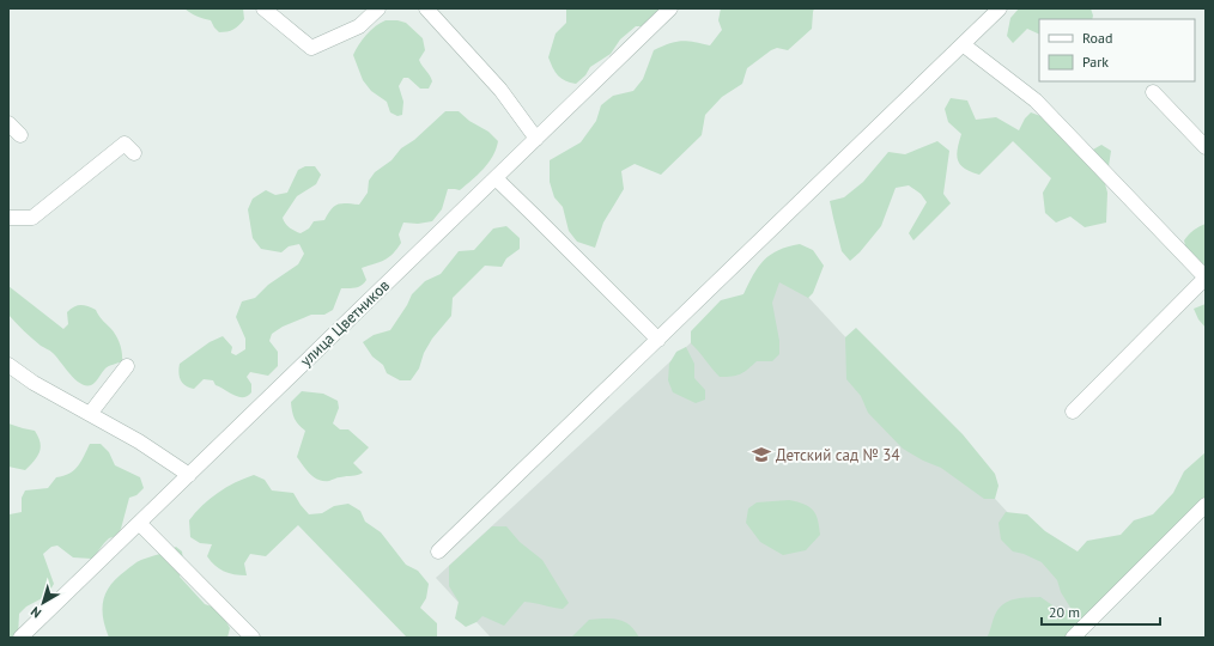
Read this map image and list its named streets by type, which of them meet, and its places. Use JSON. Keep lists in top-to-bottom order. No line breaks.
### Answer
{"streets":{"street":["улица Цветников"]},"places":{"school or university":["Детский сад № 34"]},"legend":["Road","Park"],"scale_bar":"20 m","north":"bottom left"}
